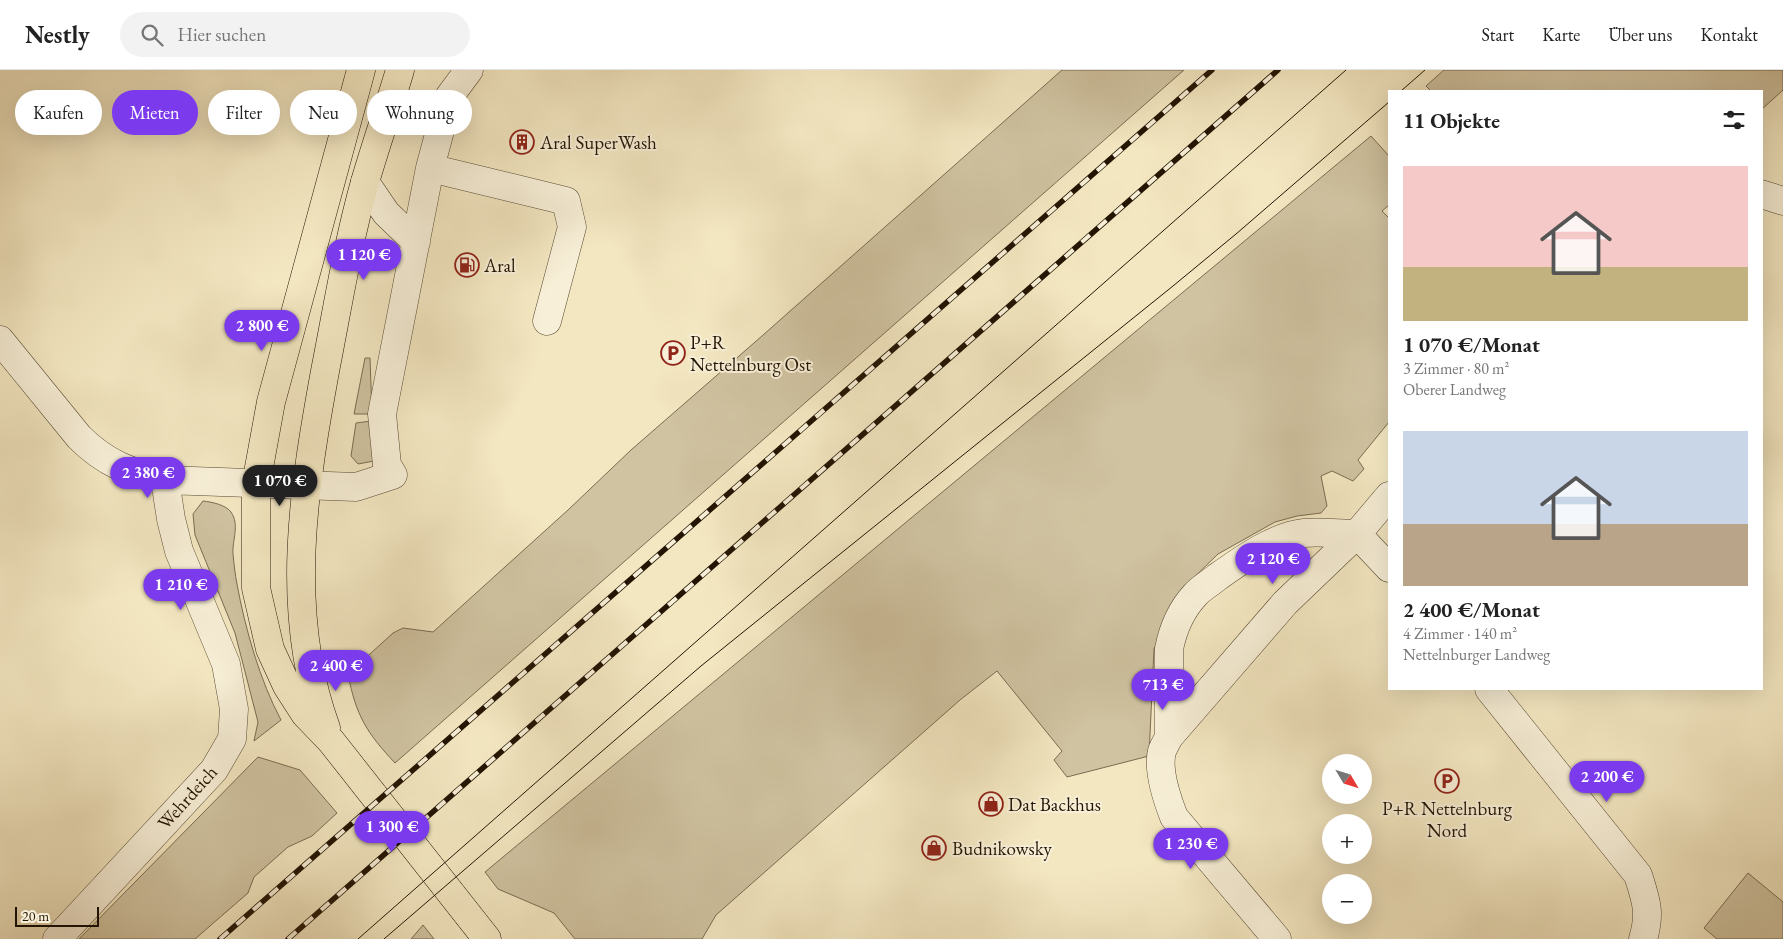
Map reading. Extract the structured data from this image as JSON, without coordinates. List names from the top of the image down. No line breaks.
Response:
{"streets":{"street":["Wehrdeich"]},"places":{"building":["Aral SuperWash"],"fuel station":["Aral"],"parking":["P+R Nettelnburg Ost","P+R Nettelnburg Nord"],"shop":["Dat Backhus","Budnikowsky"]},"scale_bar":"20 m","north":"bottom right","page":{"header":"Nestly","search":"Hier suchen","nav":["Start","Karte","Über uns","Kontakt"],"chip":["Kaufen","Mieten","Filter","Neu","Wohnung"],"heading":"11 Objekte","list":[{"name":"1 070 €/Monat","note":"3 Zimmer · 80 m² · Oberer Landweg"},{"name":"2 400 €/Monat","note":"4 Zimmer · 140 m² · Nettelnburger Landweg"}],"price":["1 120 €","2 800 €","2 380 €","1 070 €","2 120 €","1 210 €","2 400 €","713 €","2 200 €","1 300 €","1 230 €"],"map_buttons":["+","−"],"scale":"20 m"}}
